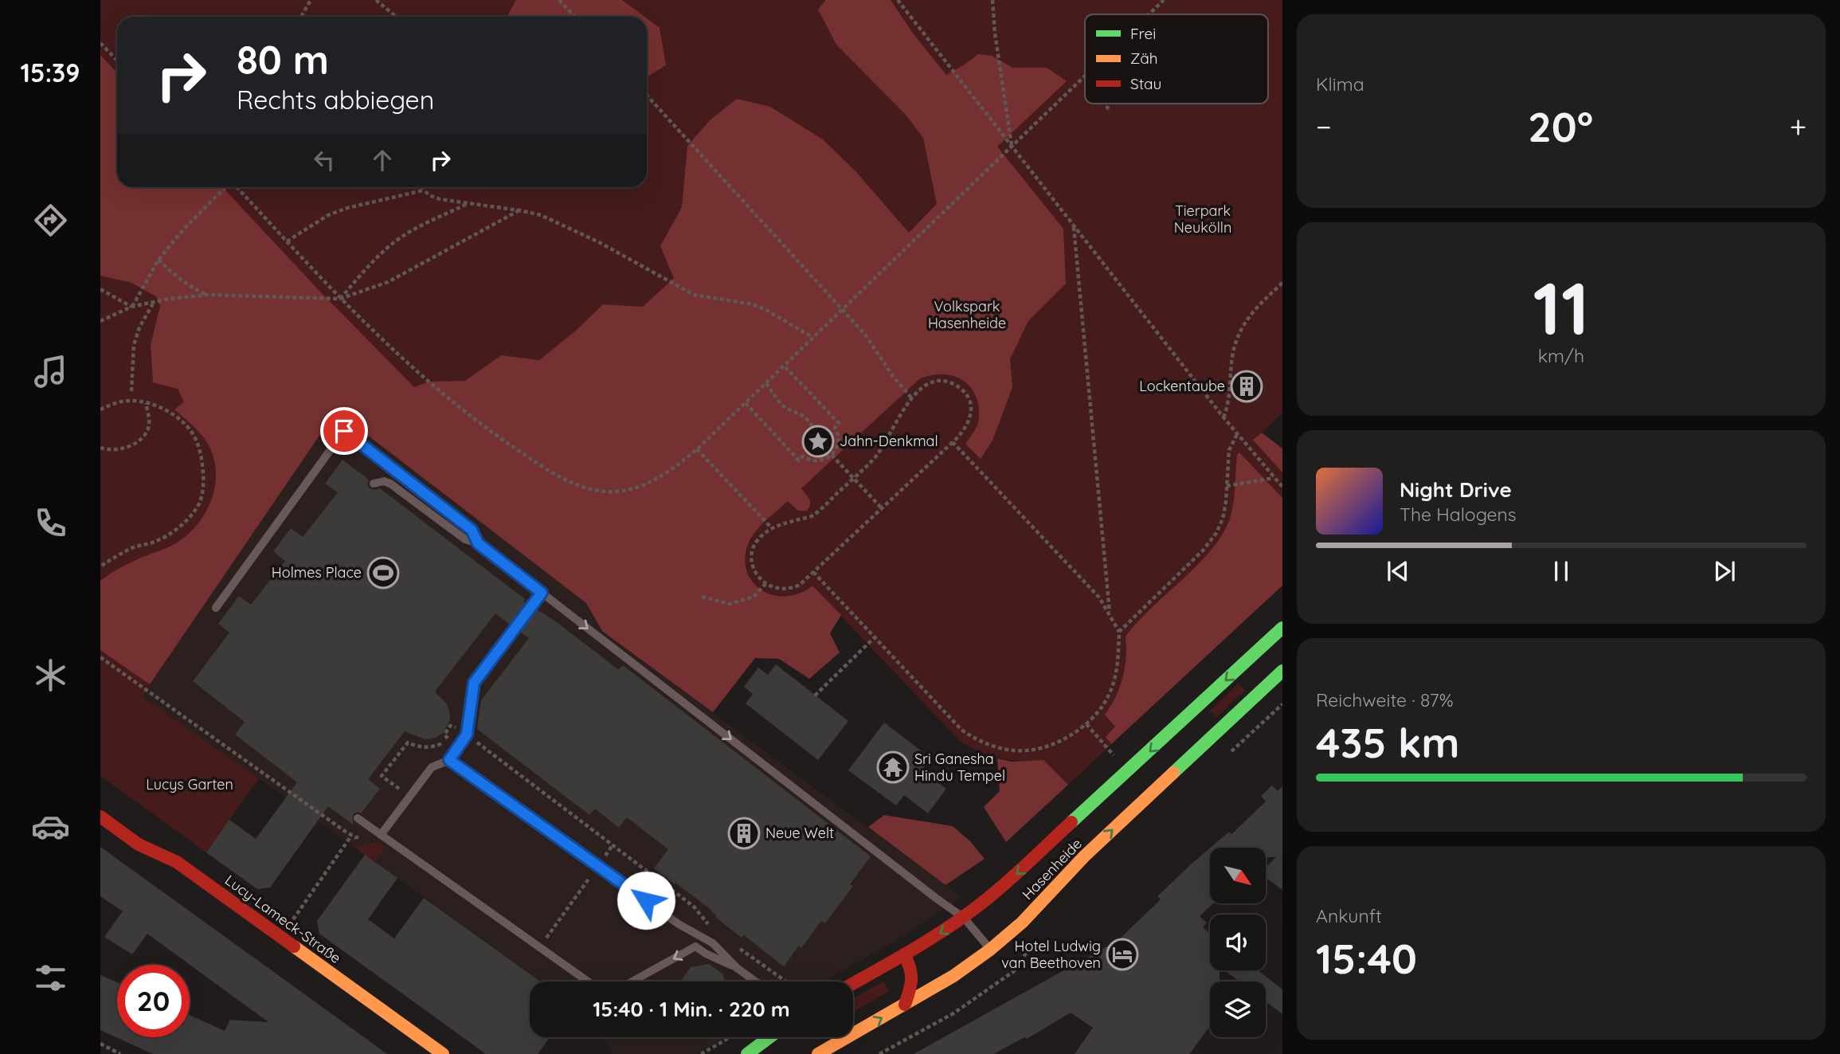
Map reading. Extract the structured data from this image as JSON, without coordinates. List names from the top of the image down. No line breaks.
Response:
{"streets":{"main road":["Hasenheide","Lucy-Lameck-Straße"]},"parks":["Tierpark Neukölln","Volkspark Hasenheide","Lucys Garten"],"places":{"building":["Lockentaube","Neue Welt"],"place":["Jahn-Denkmal"],"sports":["Holmes Place"],"temple":["Sri Ganesha Hindu Tempel"],"hotel":["Hotel Ludwig van Beethoven"]},"legend":["Frei","Zäh","Stau"],"north":"bottom right","page":{"tabs":"15:39","tile":["Klima",["11","km/h"],["Reichweite · 87%","435 km"],["Ankunft","15:40"]],"turn":["80 m","Rechts abbiegen"],"heat":["−","20°","+"],"song":["Night Drive","The Halogens"],"limit":"20","trip":"15:40 · 1 Min. · 220 m"}}
